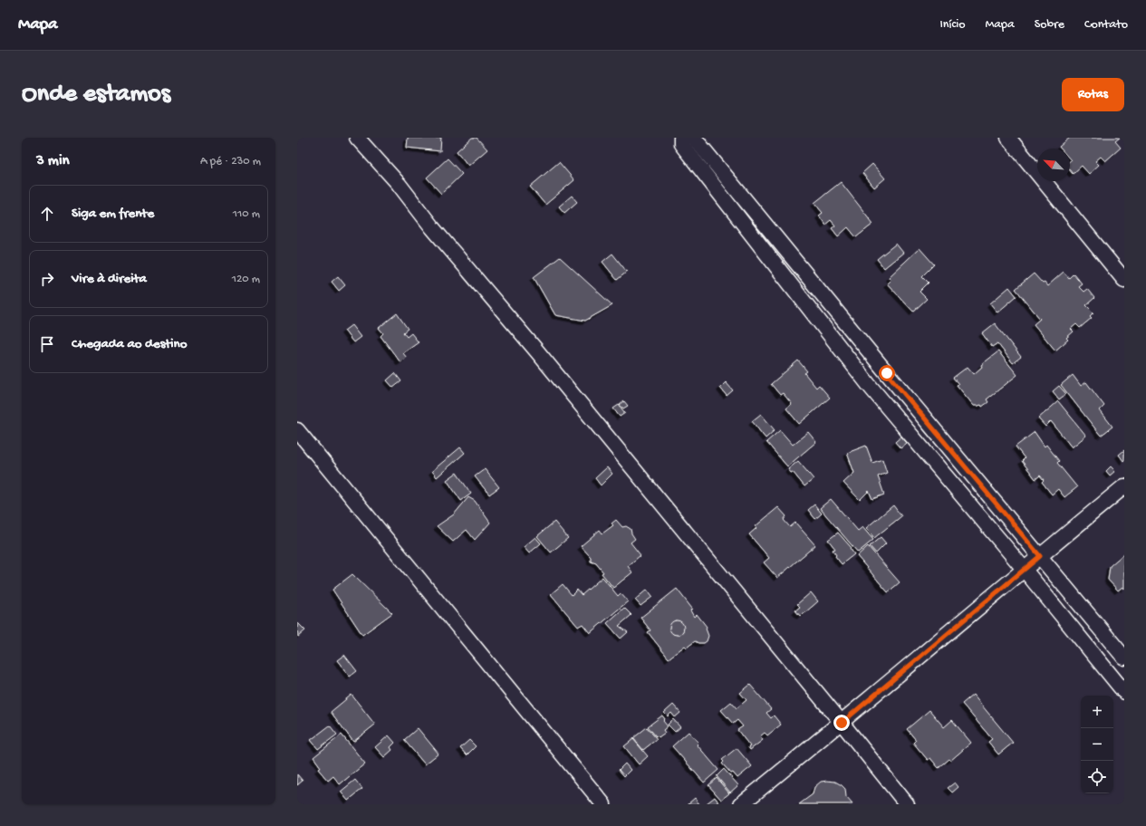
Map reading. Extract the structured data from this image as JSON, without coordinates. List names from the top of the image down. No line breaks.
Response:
{"north":"top left","page":{"header":"Mapa","nav":["Início","Mapa","Sobre","Contato"],"buttons":"Rotas","title":"Onde estamos","heading":["3 min","A pé · 230 m"],"list":[["Siga em frente","110 m"],["Vire à direita","120 m"],"Chegada ao destino"],"map_buttons":["+","−"]}}
